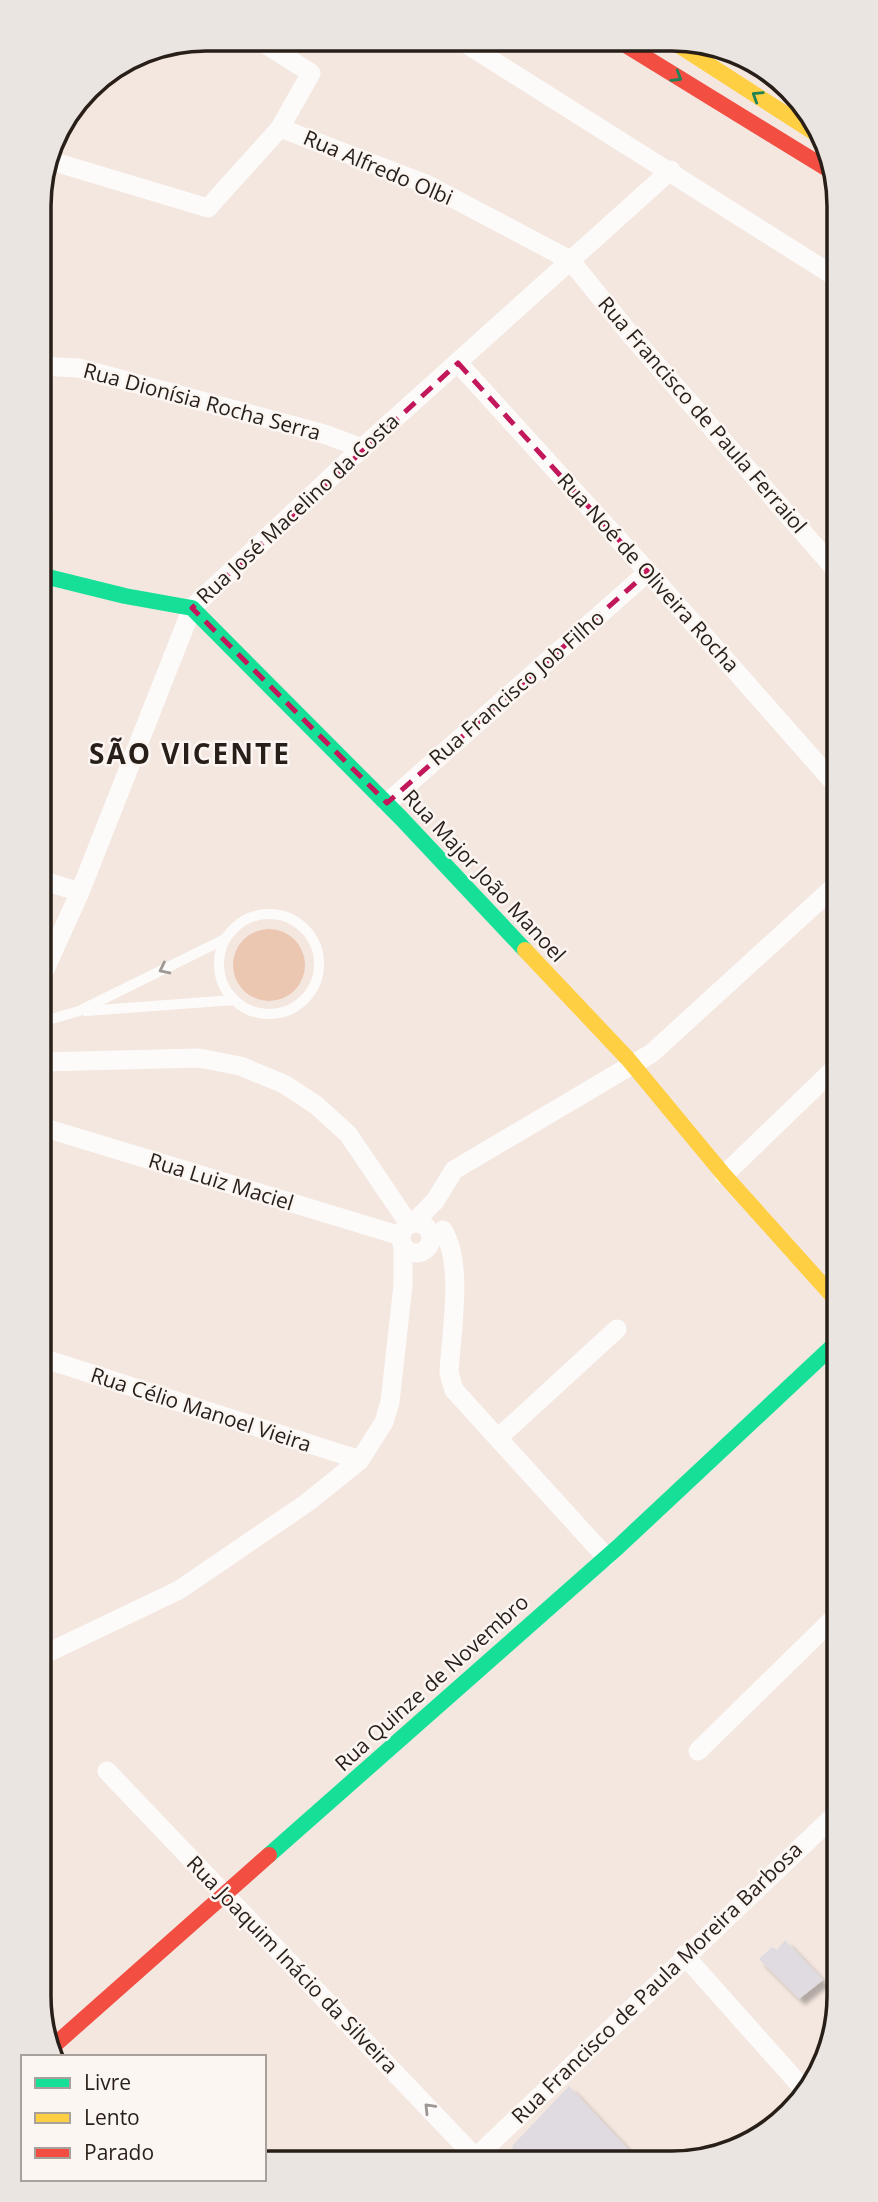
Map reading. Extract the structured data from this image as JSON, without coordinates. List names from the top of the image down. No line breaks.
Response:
{"streets":{"main road":["Rua Major João Manoel","Rua Quinze de Novembro"],"street":["Rua Alfredo Olbi","Rua Dionísia Rocha Serra","Rua Francisco de Paula Ferraiol","Rua José Macelino da Costa","Rua Noé de Oliveira Rocha","Rua Francisco Job Filho","Rua Luiz Maciel","Rua Célio Manoel Vieira","Rua Joaquim Inácio da Silveira","Rua Francisco de Paula Moreira Barbosa"]},"crossings":[["Rua Alfredo Olbi","Rua Francisco de Paula Ferraiol"],["Rua Alfredo Olbi","Rua José Macelino da Costa"],["Rua Dionísia Rocha Serra","Rua José Macelino da Costa"],["Rua Francisco de Paula Ferraiol","Rua José Macelino da Costa"],["Rua José Macelino da Costa","Rua Noé de Oliveira Rocha"],["Rua José Macelino da Costa","Rua Major João Manoel"],["Rua Noé de Oliveira Rocha","Rua Francisco Job Filho"],["Rua Francisco Job Filho","Rua Major João Manoel"],["Rua Quinze de Novembro","Rua Joaquim Inácio da Silveira"]],"one_way":["Rua Joaquim Inácio da Silveira"],"districts":["SÃO VICENTE"],"legend":["Livre","Lento","Parado"]}
